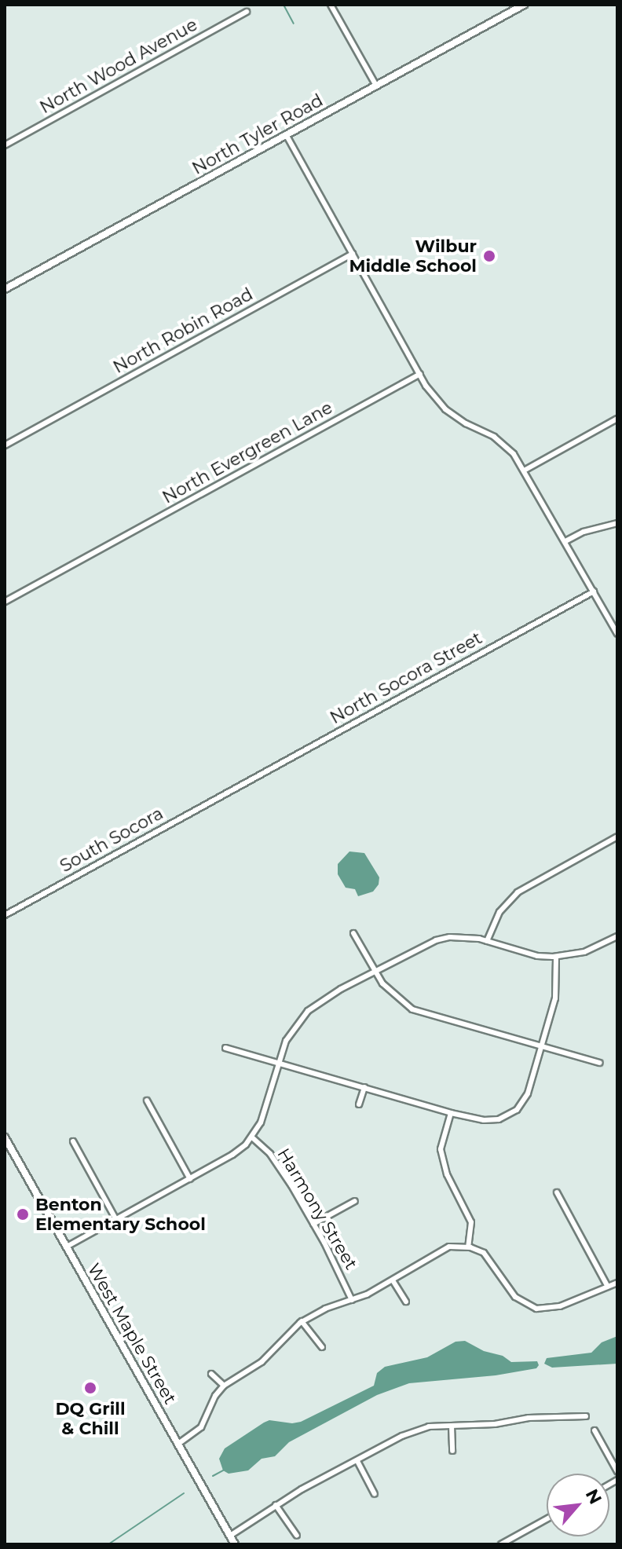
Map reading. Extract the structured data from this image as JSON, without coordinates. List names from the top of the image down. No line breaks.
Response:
{"streets":{"main road":["North Tyler Road","West Maple Street"],"street":["North Wood Avenue","North Robin Road","North Evergreen Lane","North Socora Street","South Socora","Harmony Street"]},"crossings":[["North Socora Street","South Socora"]],"places":["Wilbur Middle School","Benton Elementary School","DQ Grill & Chill"],"north":"top right"}
